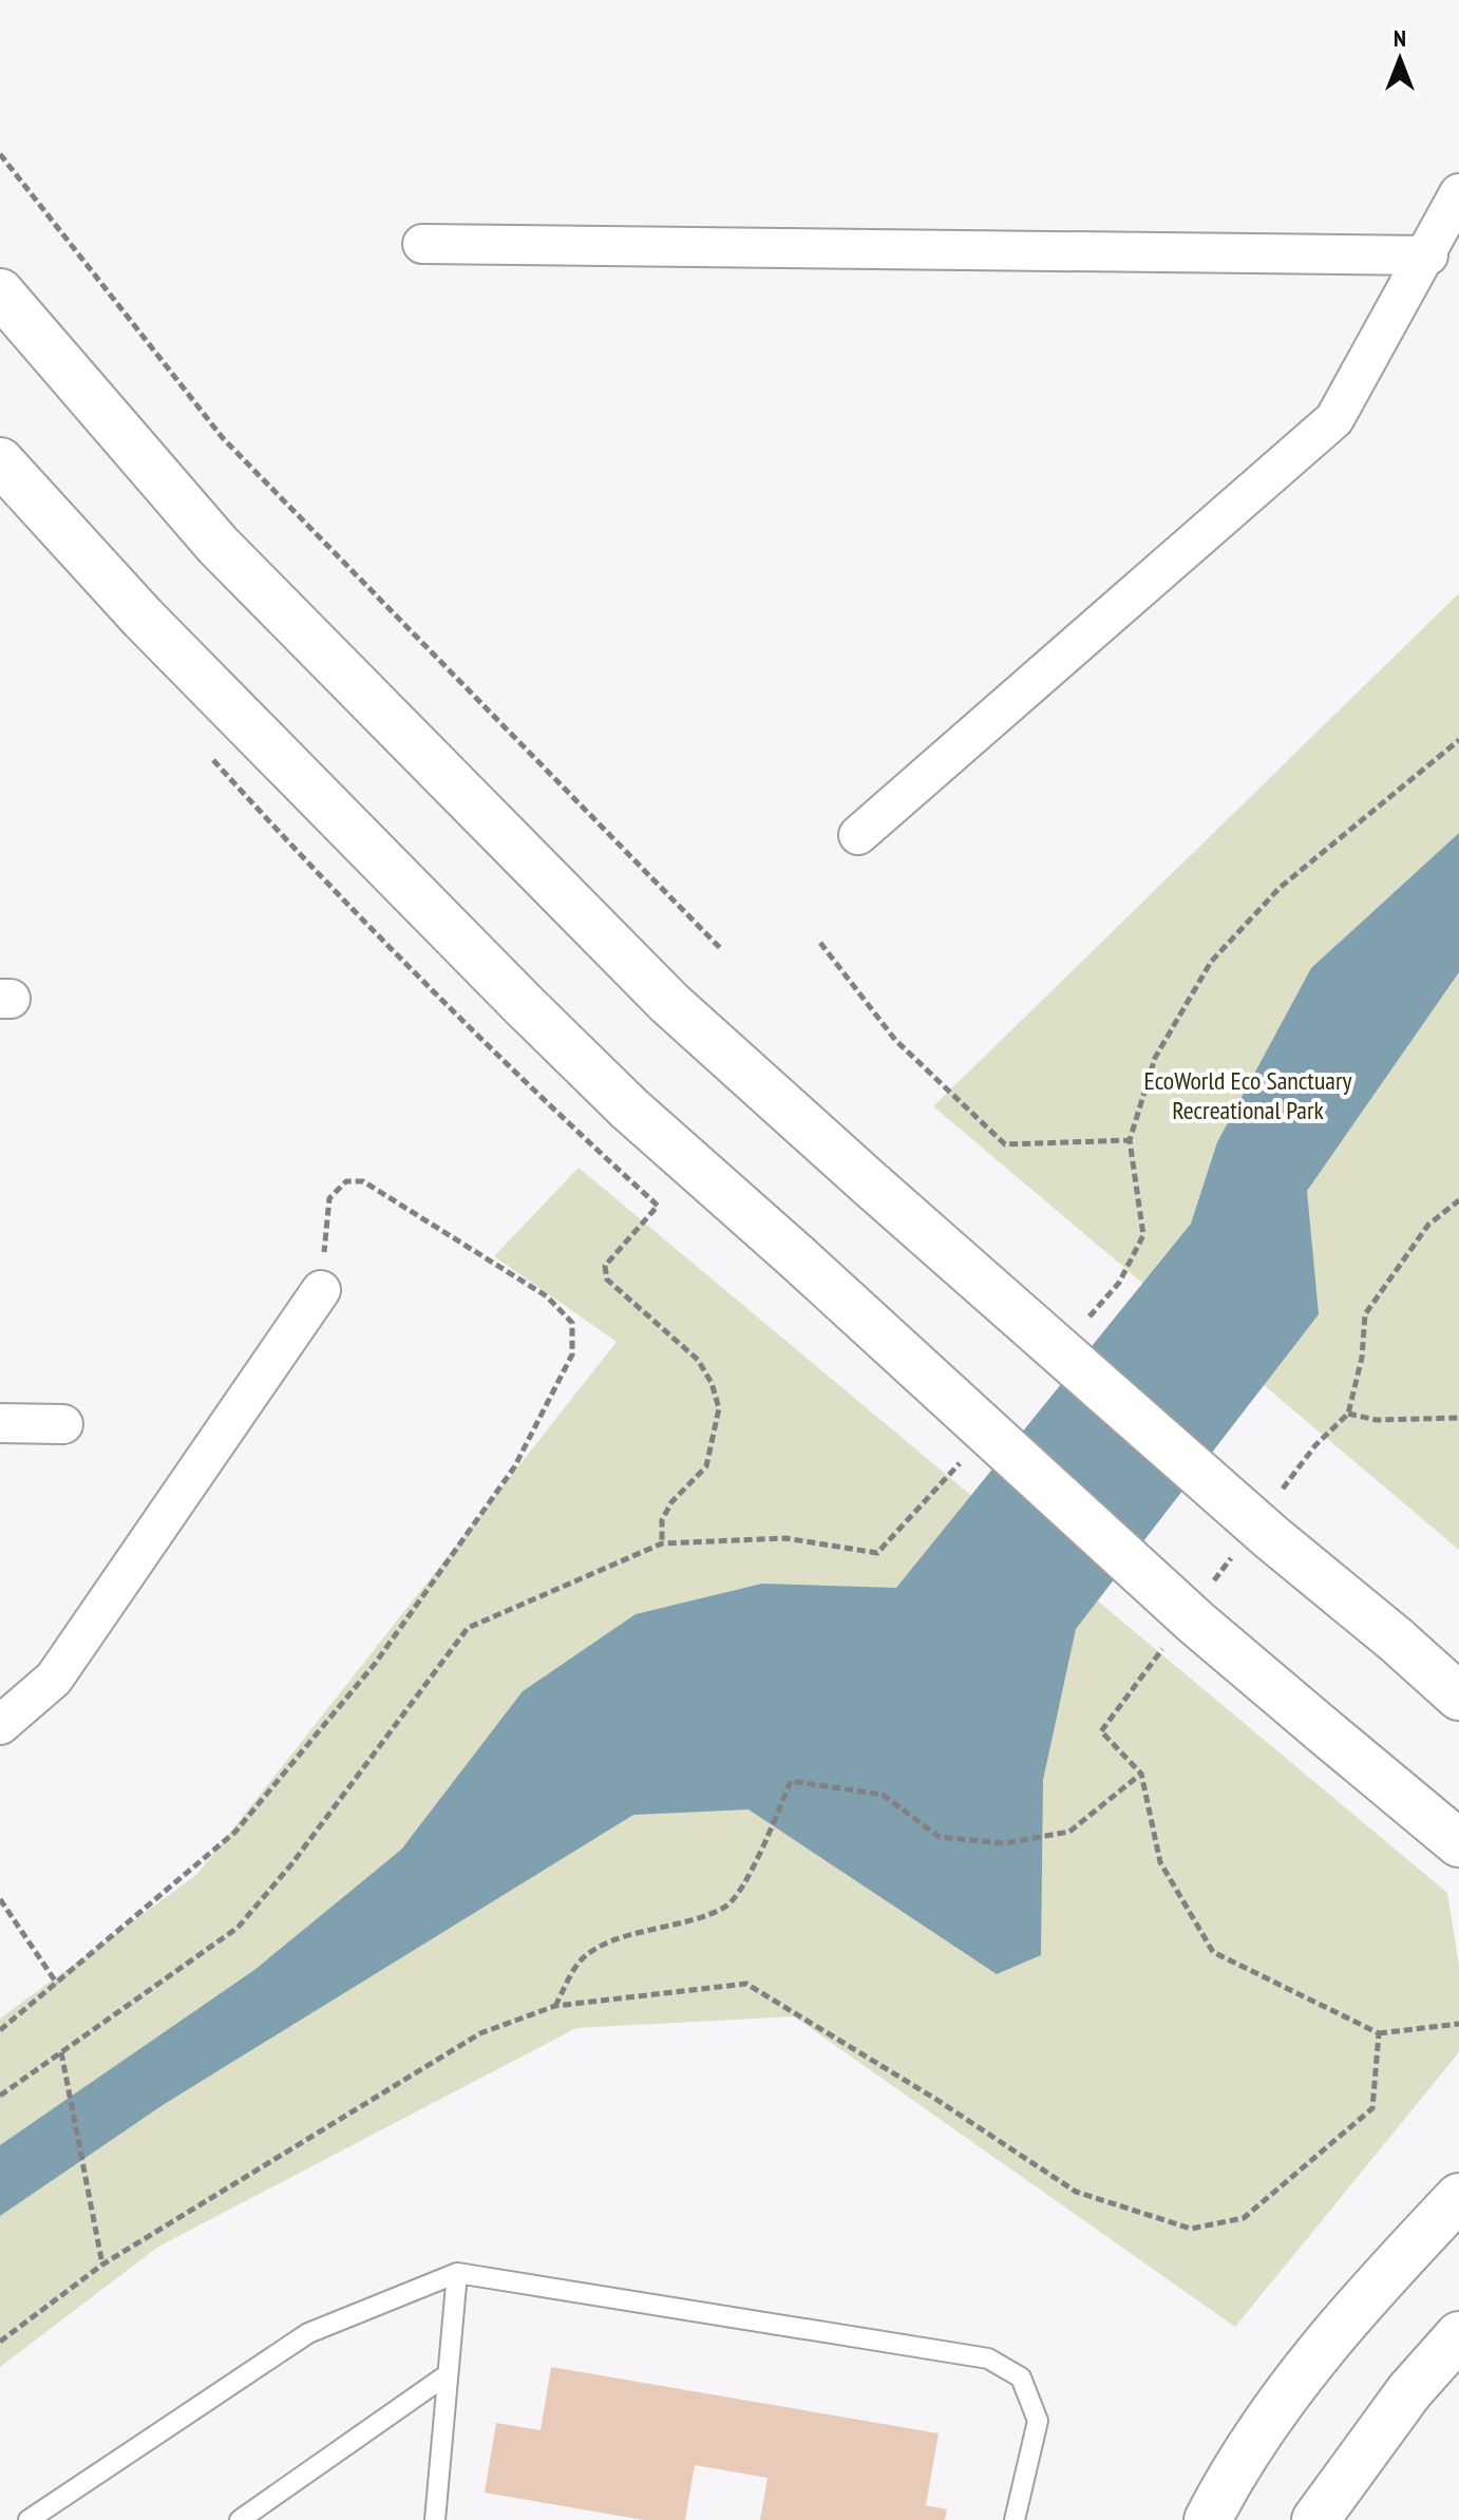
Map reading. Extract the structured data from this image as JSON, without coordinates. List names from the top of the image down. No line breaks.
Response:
{"parks":["EcoWorld Eco Sanctuary Recreational Park"],"north":"top"}
